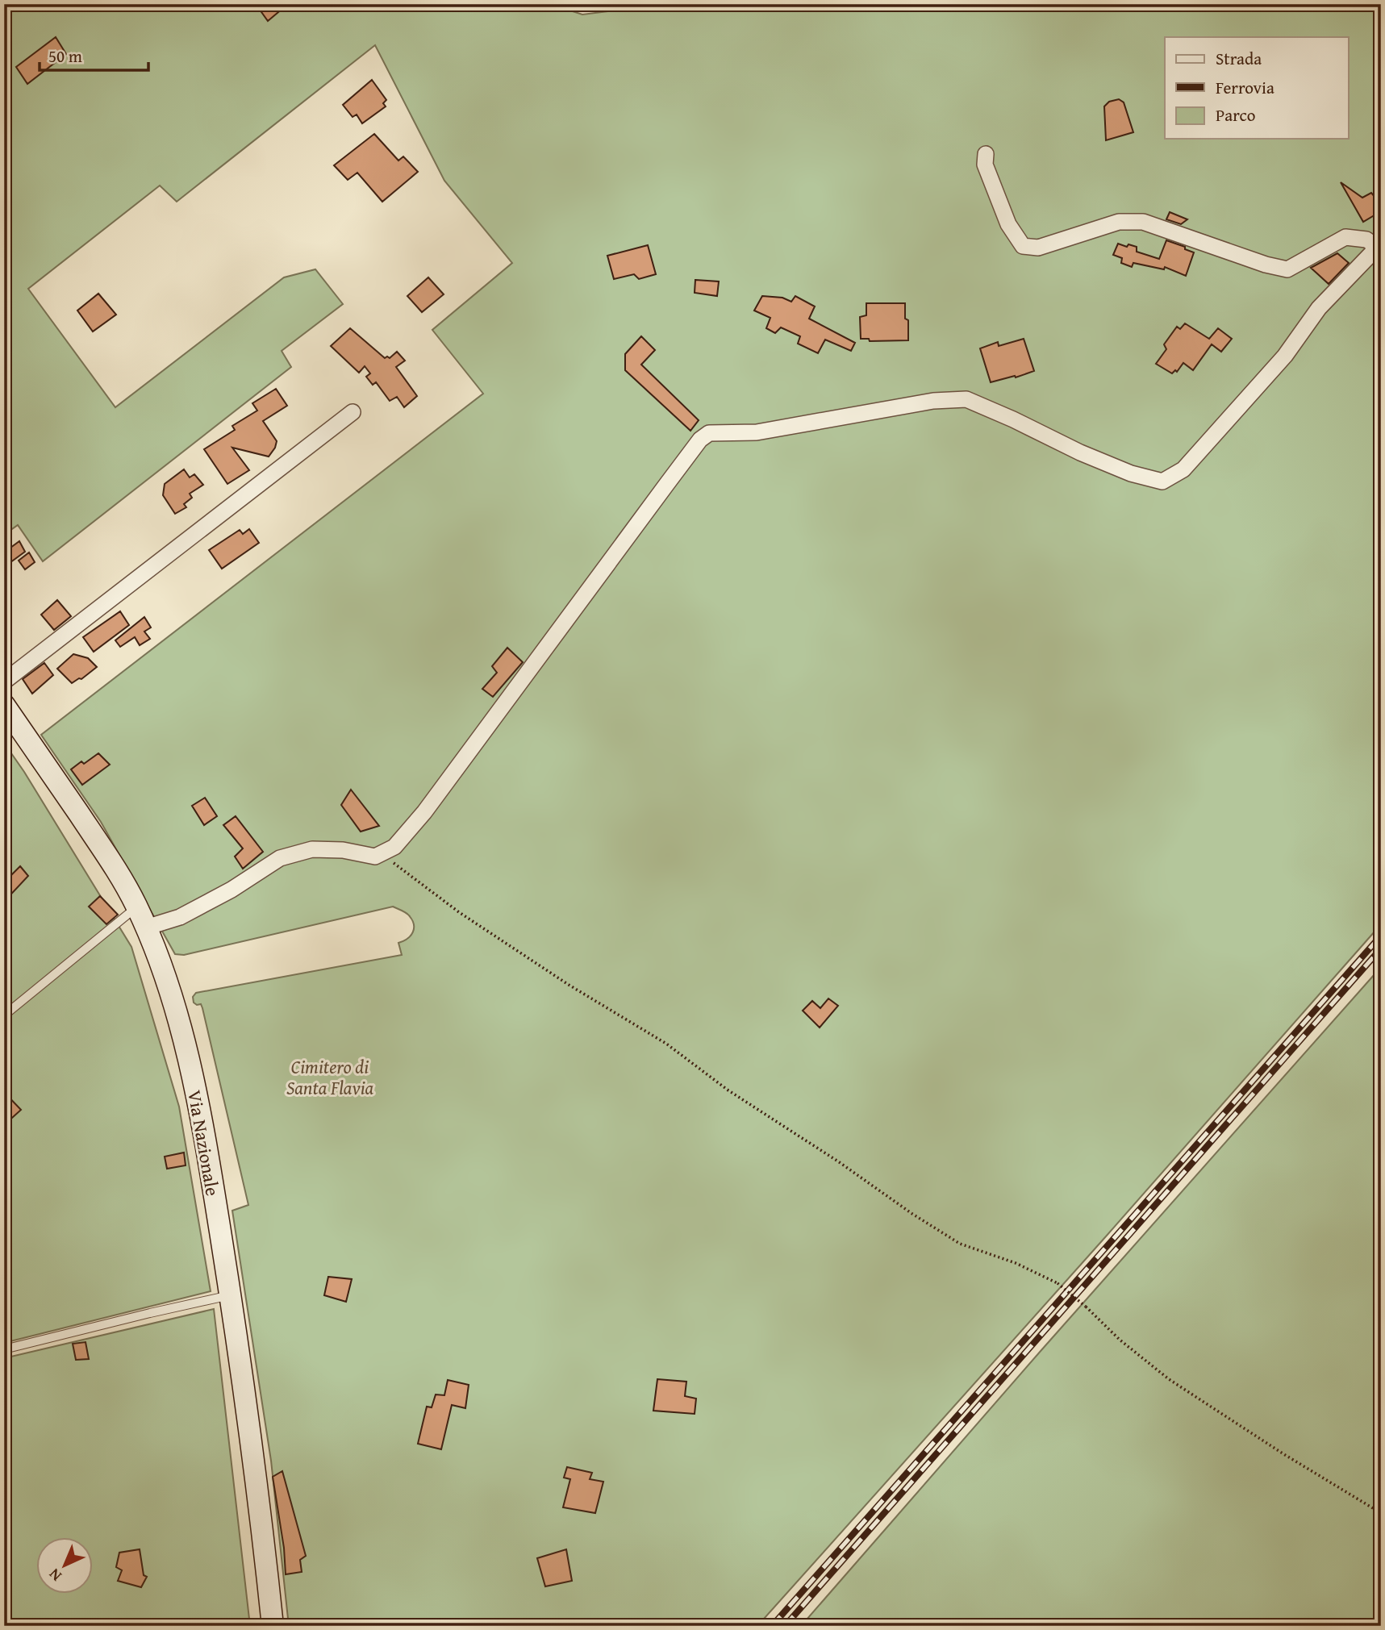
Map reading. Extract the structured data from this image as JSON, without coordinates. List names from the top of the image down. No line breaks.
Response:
{"streets":{"main road":["Via Nazionale"]},"parks":["Cimitero di Santa Flavia"],"legend":["Strada","Ferrovia","Parco"],"scale_bar":"50 m","north":"bottom left"}
